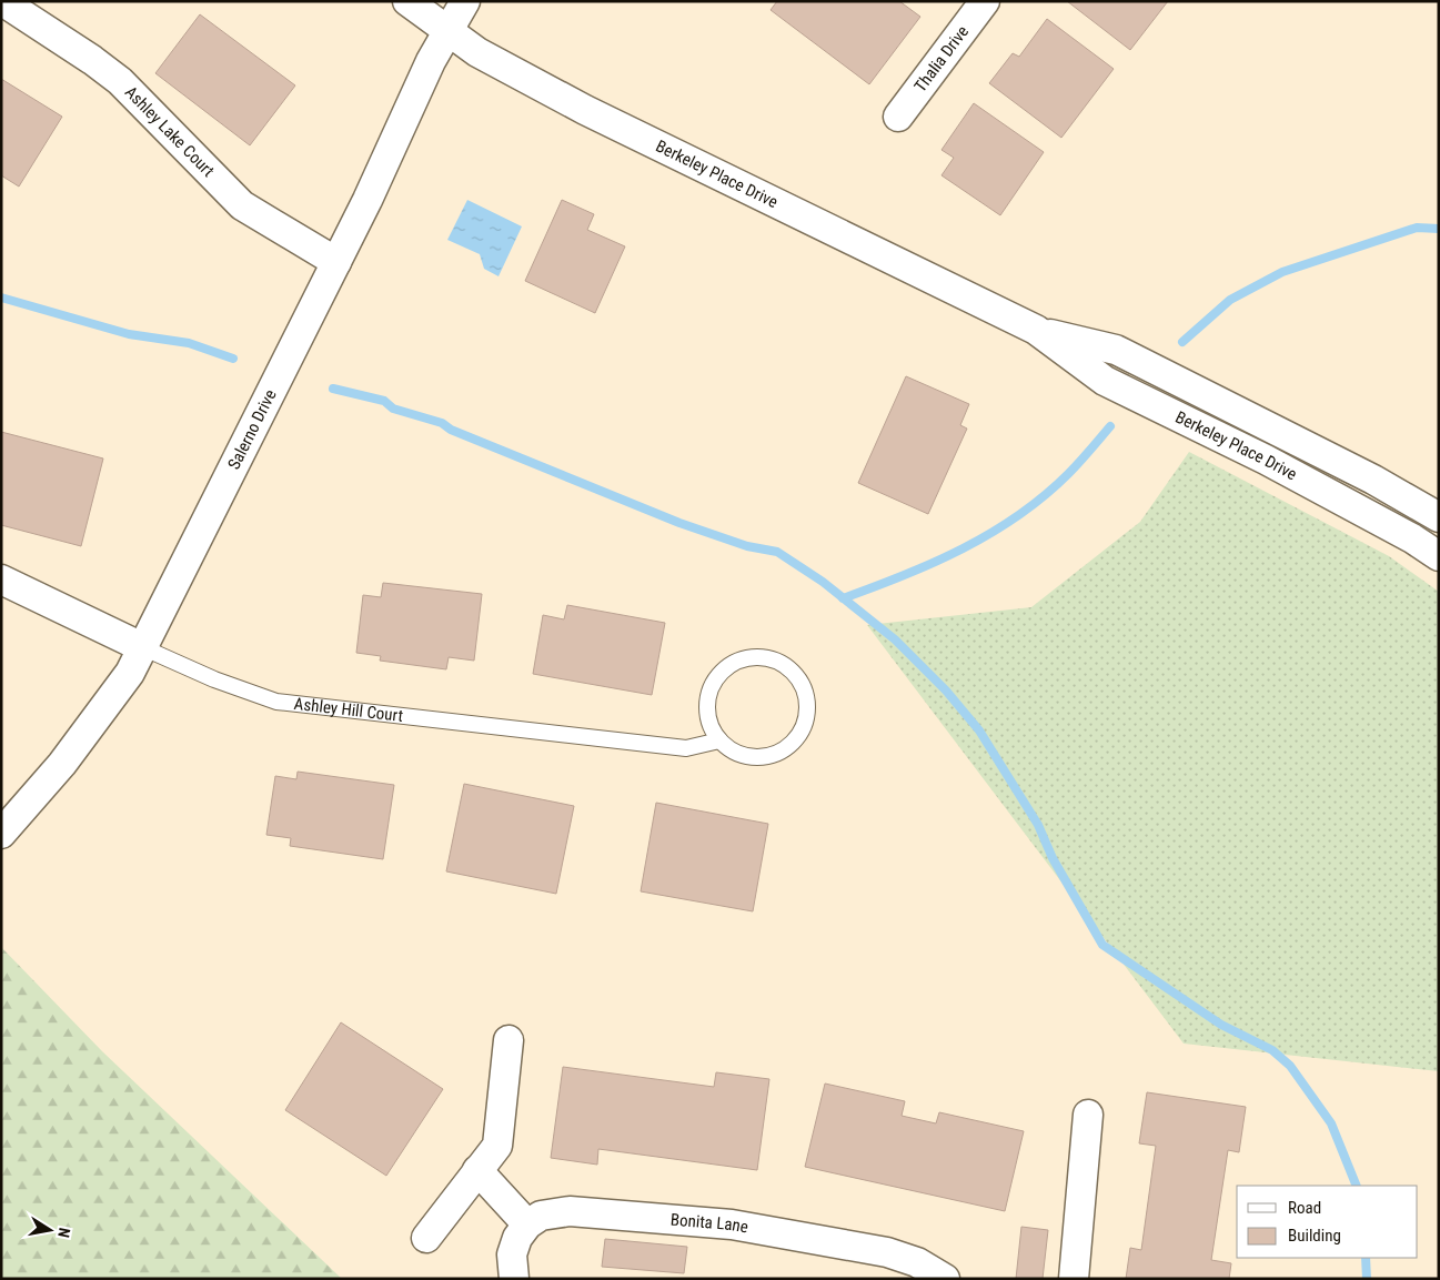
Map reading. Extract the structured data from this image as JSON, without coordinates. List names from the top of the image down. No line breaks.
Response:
{"streets":{"street":["Thalia Drive","Ashley Lake Court","Berkeley Place Drive","Salerno Drive","Ashley Hill Court","Bonita Lane"]},"crossings":[["Ashley Lake Court","Salerno Drive"],["Berkeley Place Drive","Salerno Drive"],["Salerno Drive","Ashley Hill Court"]],"legend":["Road","Building"],"north":"right"}
